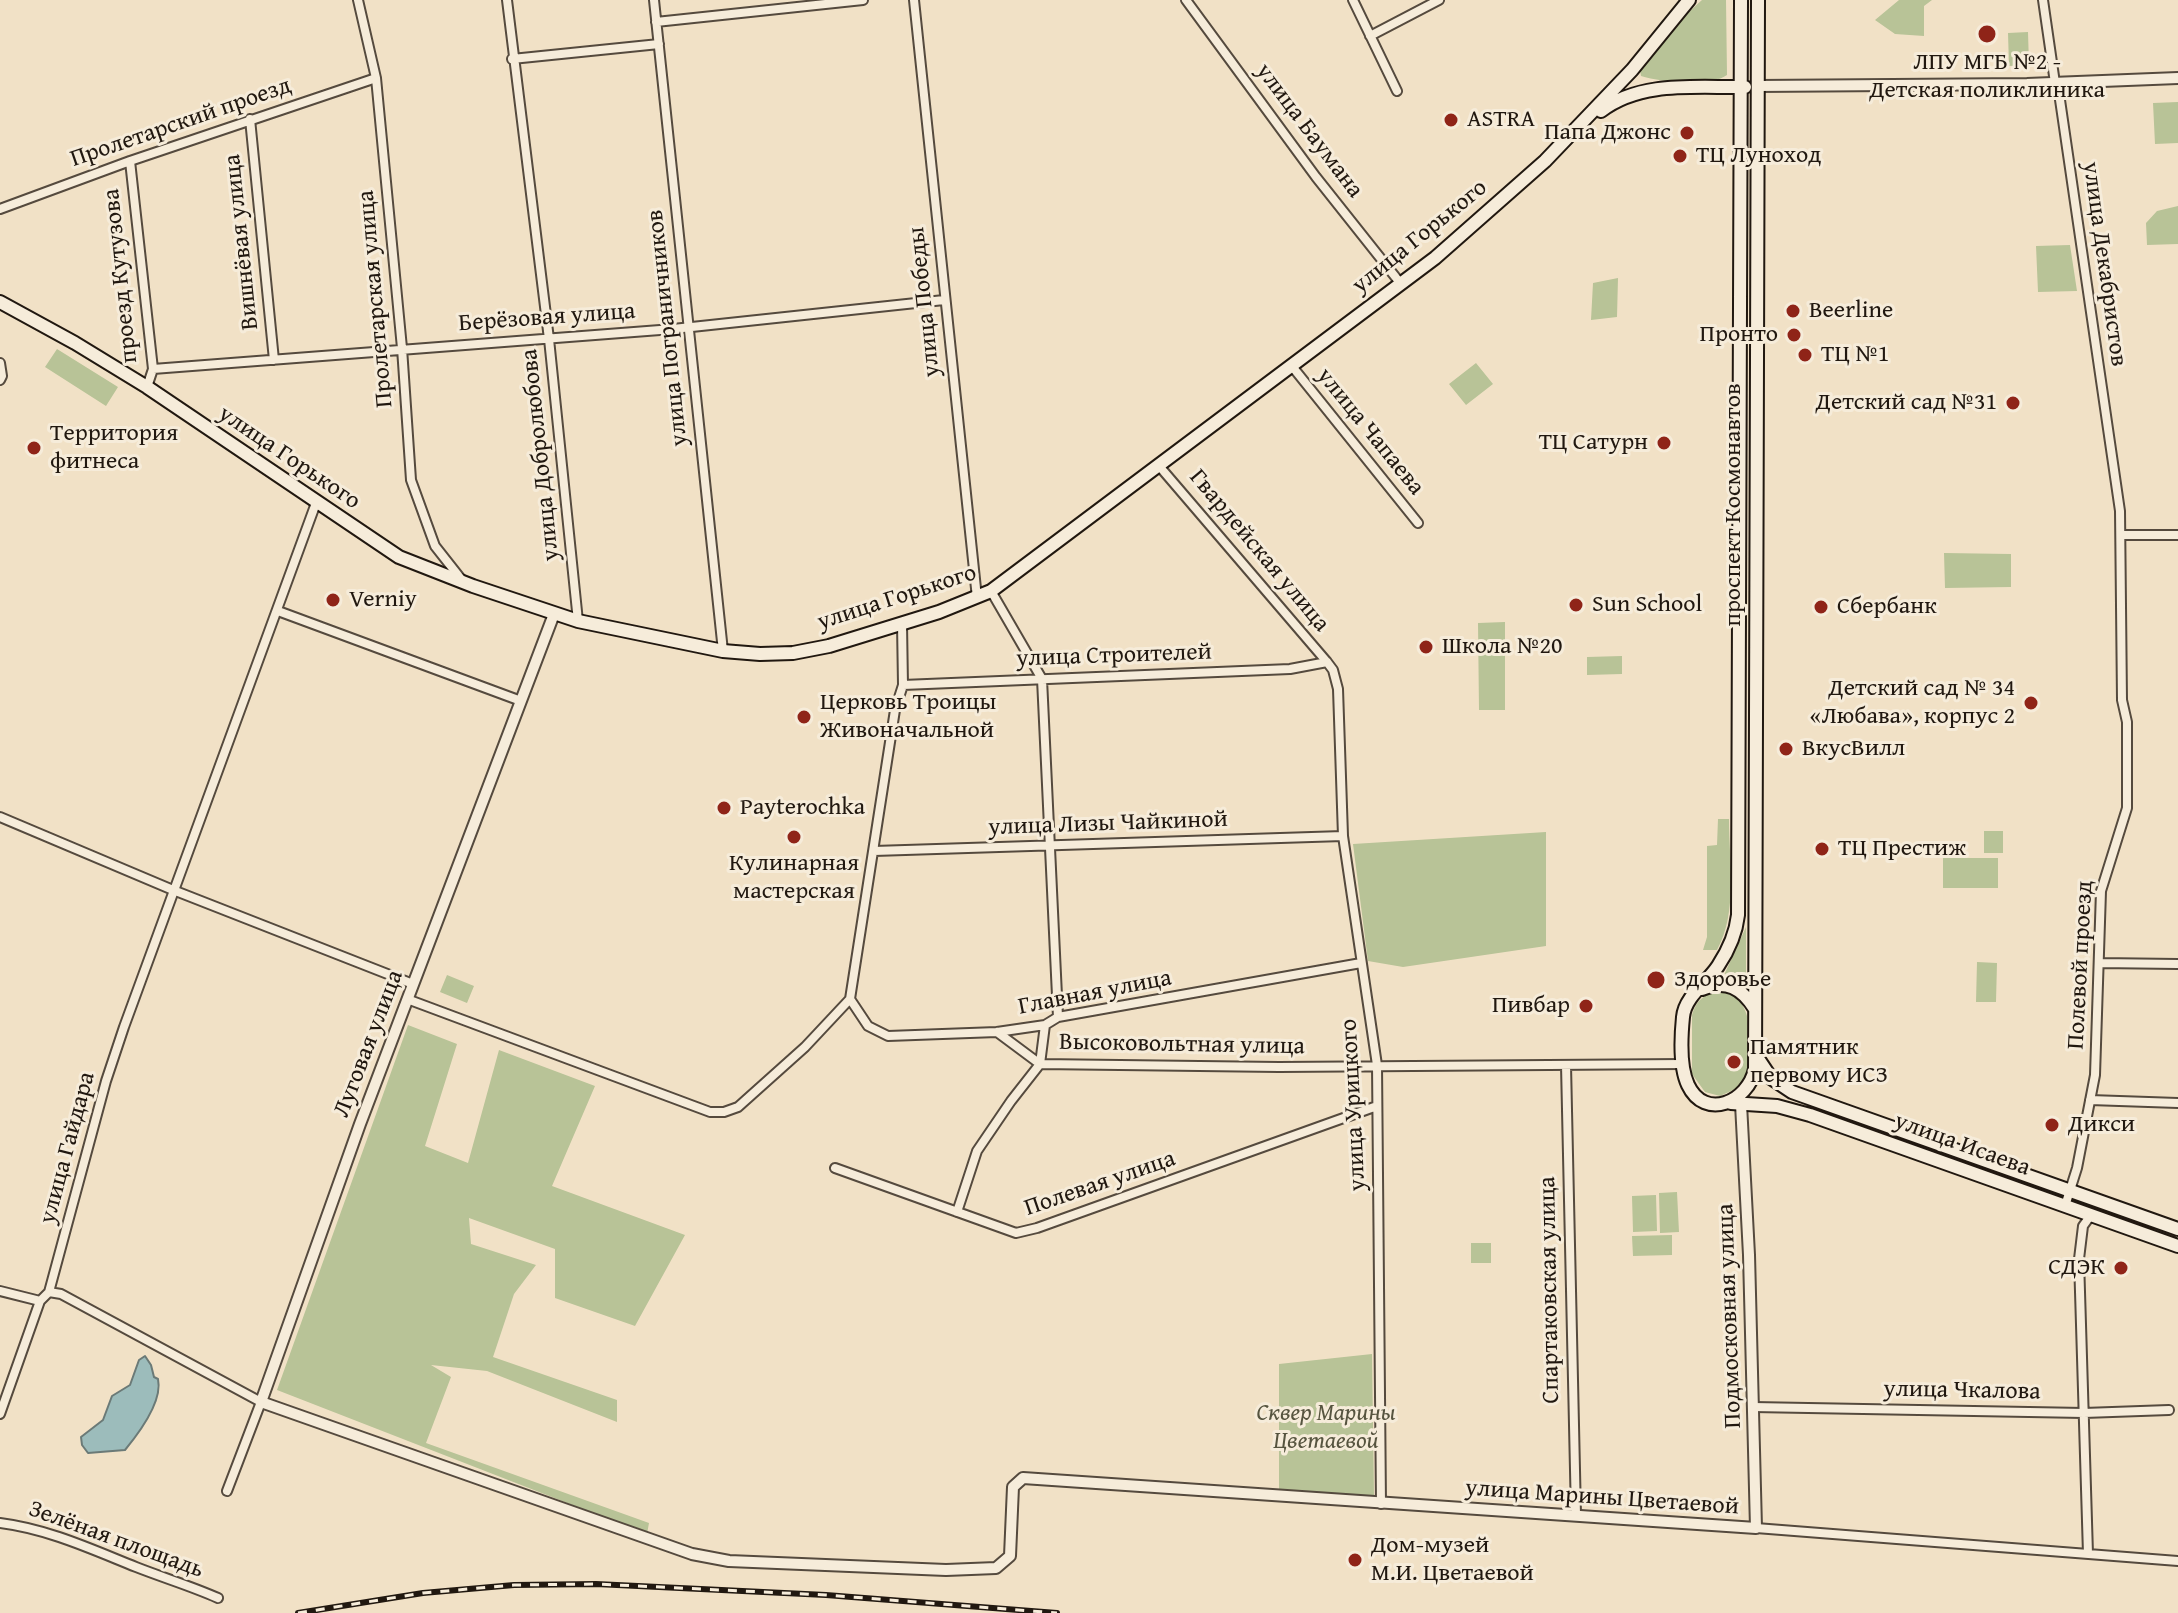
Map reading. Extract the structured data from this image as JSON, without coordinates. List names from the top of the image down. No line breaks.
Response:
{"streets":{"main road":["улица Горького","проспект Космонавтов","улица Исаева"],"street":["Пролетарский проезд","улица Баумана","Вишнёвая улица","улица Декабристов","проезд Кутузова","Пролетарская улица","улица Победы","Берёзовая улица","улица Пограничников","улица Чапаева","улица Добролюбова","Гвардейская улица","улица Строителей","улица Лизы Чайкиной","Полевой проезд","Главная улица","Луговая улица","Высоковольтная улица","улица Урицкого","улица Гайдара","Полевая улица","Спартаковская улица","Подмосковная улица","улица Чкалова","улица Марины Цветаевой","Зелёная площадь"]},"crossings":[["Пролетарский проезд","Вишнёвая улица"],["Пролетарский проезд","проезд Кутузова"],["Пролетарский проезд","Пролетарская улица"],["улица Баумана","улица Горького"],["улица Горького","проезд Кутузова"],["улица Горького","Пролетарская улица"],["улица Горького","улица Победы"],["улица Горького","улица Пограничников"],["улица Горького","улица Чапаева"],["улица Горького","улица Добролюбова"],["улица Горького","Гвардейская улица"],["улица Горького","Луговая улица"],["улица Горького","улица Гайдара"],["Вишнёвая улица","Берёзовая улица"],["улица Декабристов","Полевой проезд"],["проезд Кутузова","Берёзовая улица"],["Пролетарская улица","Берёзовая улица"],["улица Победы","Берёзовая улица"],["Берёзовая улица","улица Пограничников"],["Берёзовая улица","улица Добролюбова"],["проспект Космонавтов","улица Исаева"],["проспект Космонавтов","Подмосковная улица"],["Гвардейская улица","улица Строителей"],["Гвардейская улица","улица Урицкого"],["улица Строителей","улица Урицкого"],["улица Лизы Чайкиной","улица Урицкого"],["Полевой проезд","улица Исаева"],["Главная улица","Высоковольтная улица"],["Главная улица","улица Урицкого"],["Луговая улица","улица Марины Цветаевой"],["Высоковольтная улица","улица Урицкого"],["улица Урицкого","Полевая улица"],["улица Урицкого","улица Марины Цветаевой"],["улица Исаева","Подмосковная улица"],["Спартаковская улица","улица Марины Цветаевой"],["Подмосковная улица","улица Чкалова"],["Подмосковная улица","улица Марины Цветаевой"]],"parks":["Сквер Марины Цветаевой"],"places":["ЛПУ МГБ №2 - Детская поликлиника","ASTRA","Папа Джонс","ТЦ Луноход","Beerline","Пронто","ТЦ №1","Детский сад №31","ТЦ Сатурн","Территория фитнеса","Verniy","Sun School","Сбербанк","Школа №20","Детский сад № 34 «Любава», корпус 2","Церковь Троицы Живоначальной","ВкусВилл","Payterochka","Кулинарная мастерская","ТЦ Престиж","Здоровье","Пивбар","Памятник первому ИСЗ","Дикси","СДЭК","Дом-музей М.И. Цветаевой"]}
